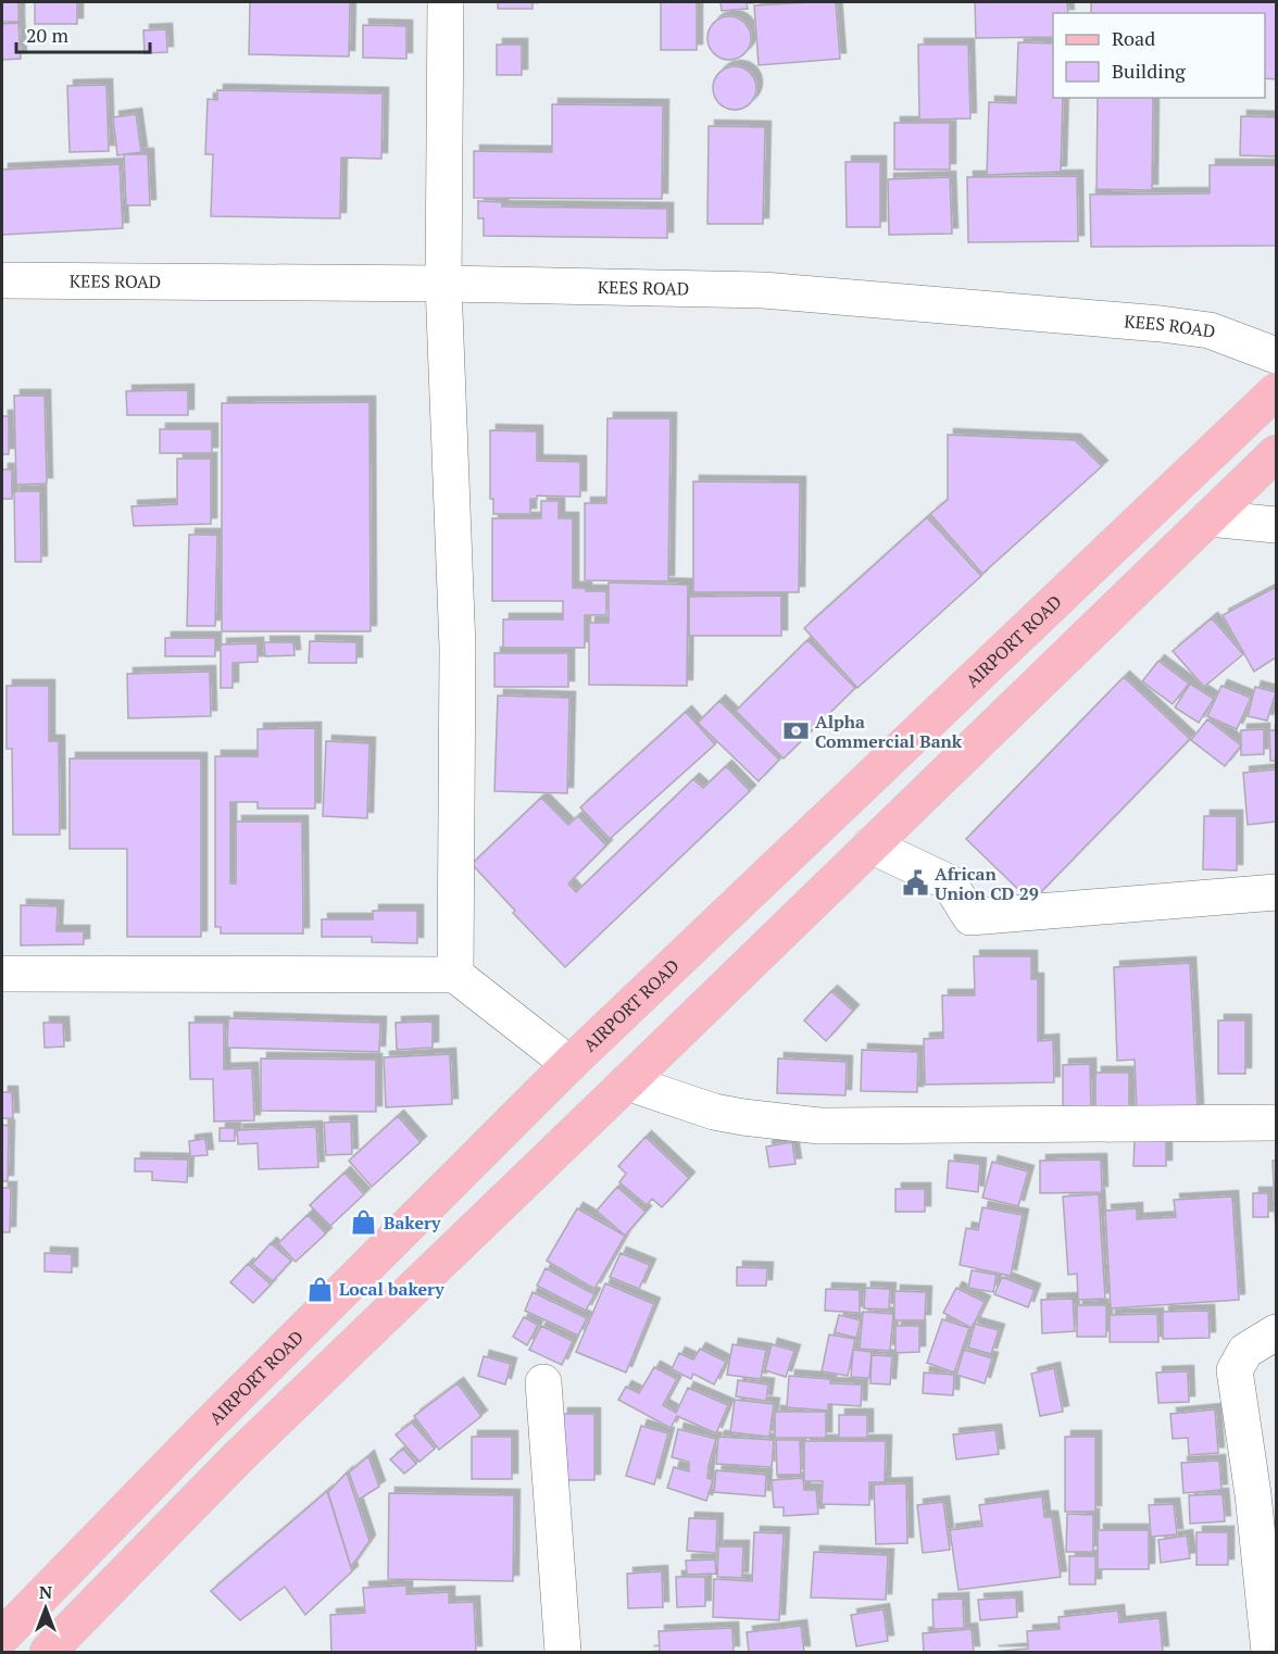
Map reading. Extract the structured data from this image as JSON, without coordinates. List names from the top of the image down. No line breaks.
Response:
{"streets":{"main road":["AIRPORT ROAD"],"street":["KEES ROAD"]},"places":{"bank":["Alpha Commercial Bank"],"public building":["African Union CD 29"],"shop":["Bakery","Local bakery"]},"legend":["Road","Building"],"scale_bar":"20 m","north":"top"}
